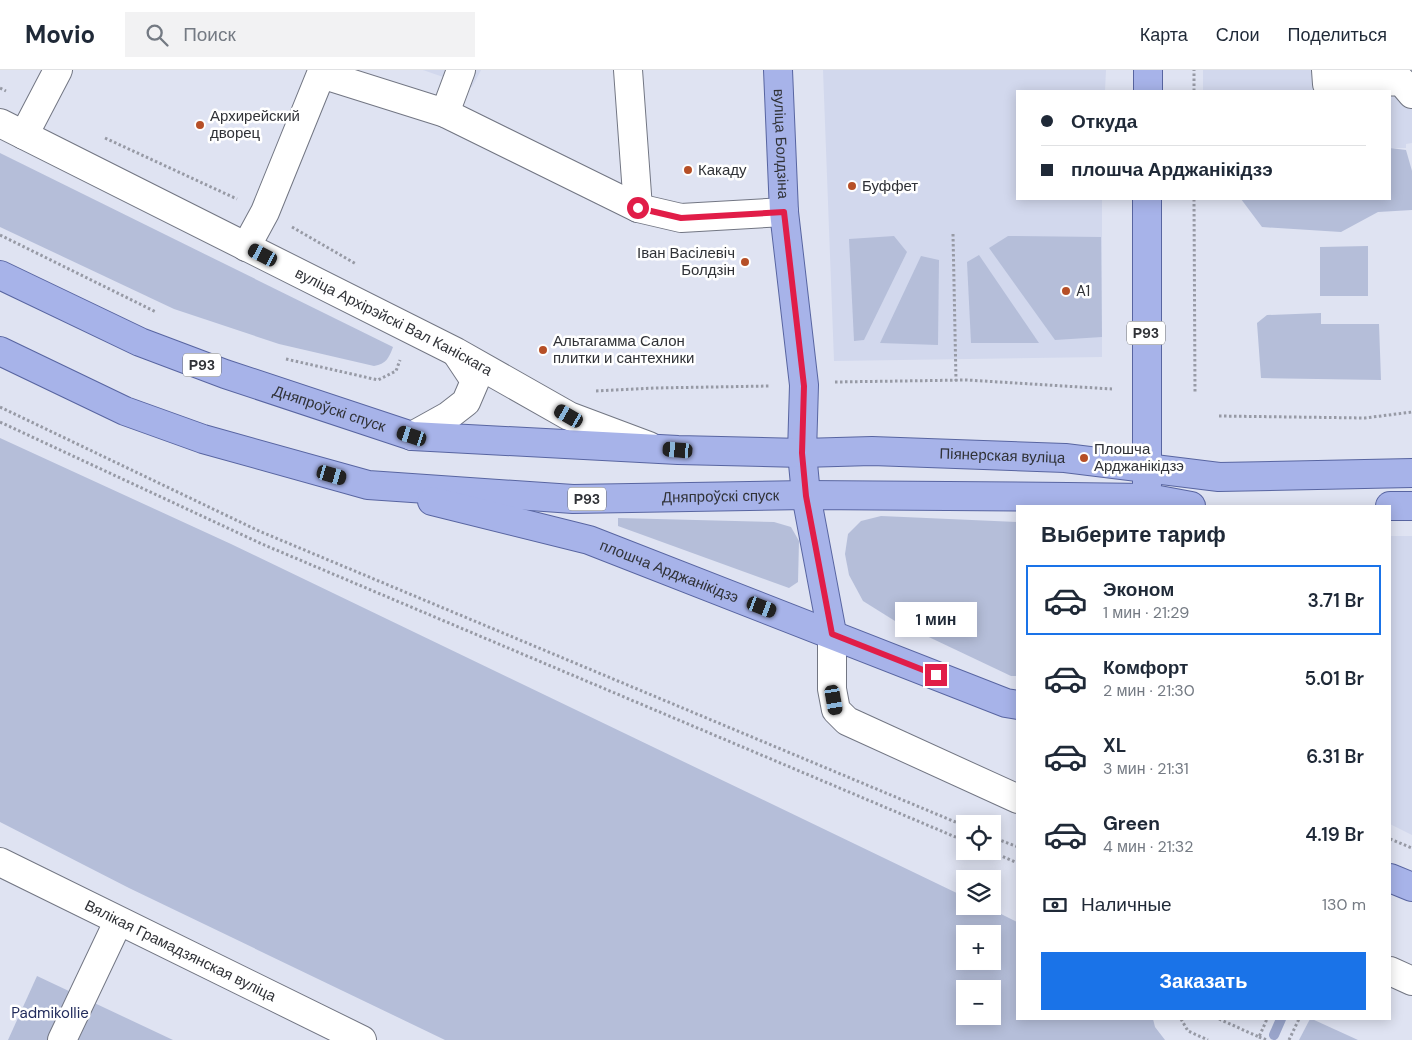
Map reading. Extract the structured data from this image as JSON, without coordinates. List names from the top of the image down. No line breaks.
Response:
{"streets":{"main road":["вуліца Болдзіна","Р93","Дняпроўскі спуск","Піянерская вуліца","плошча Арджанікідзэ"],"street":["вуліца Архірэйскі Вал Каніскага","Вялікая Грамадзянская вуліца"]},"crossings":[["вуліца Болдзіна","Р93"],["вуліца Болдзіна","Дняпроўскі спуск"],["вуліца Болдзіна","Піянерская вуліца"],["вуліца Болдзіна","плошча Арджанікідзэ"],["вуліца Архірэйскі Вал Каніскага","Дняпроўскі спуск"],["Р93","Дняпроўскі спуск"],["Р93","Піянерская вуліца"],["Дняпроўскі спуск","Піянерская вуліца"],["Дняпроўскі спуск","плошча Арджанікідзэ"]],"parks":["Padmikollie"],"places":["Архирейский дворец","Какаду","Буффет","Іван Васілевіч Болдзін","A1","Альтагамма Салон плитки и сантехники","Плошча Арджанікідзэ"],"page":{"header":"Movio","search":"Поиск","nav":["Карта","Слои","Поделиться"],"banner":["Откуда","плошча Арджанікідзэ"],"heading":"Выберите тариф","list":[{"name":"Эконом","note":"1 мин · 21:29","value":"3.71 Br"},{"name":"Комфорт","note":"2 мин · 21:30","value":"5.01 Br"},{"name":"XL","note":"3 мин · 21:31","value":"6.31 Br"},{"name":"Green","note":"4 мин · 21:32","value":"4.19 Br"}],"bubble":"1 мин","map_buttons":["+","−"],"pay":["Наличные","130 m"],"buttons":"Заказать"}}
